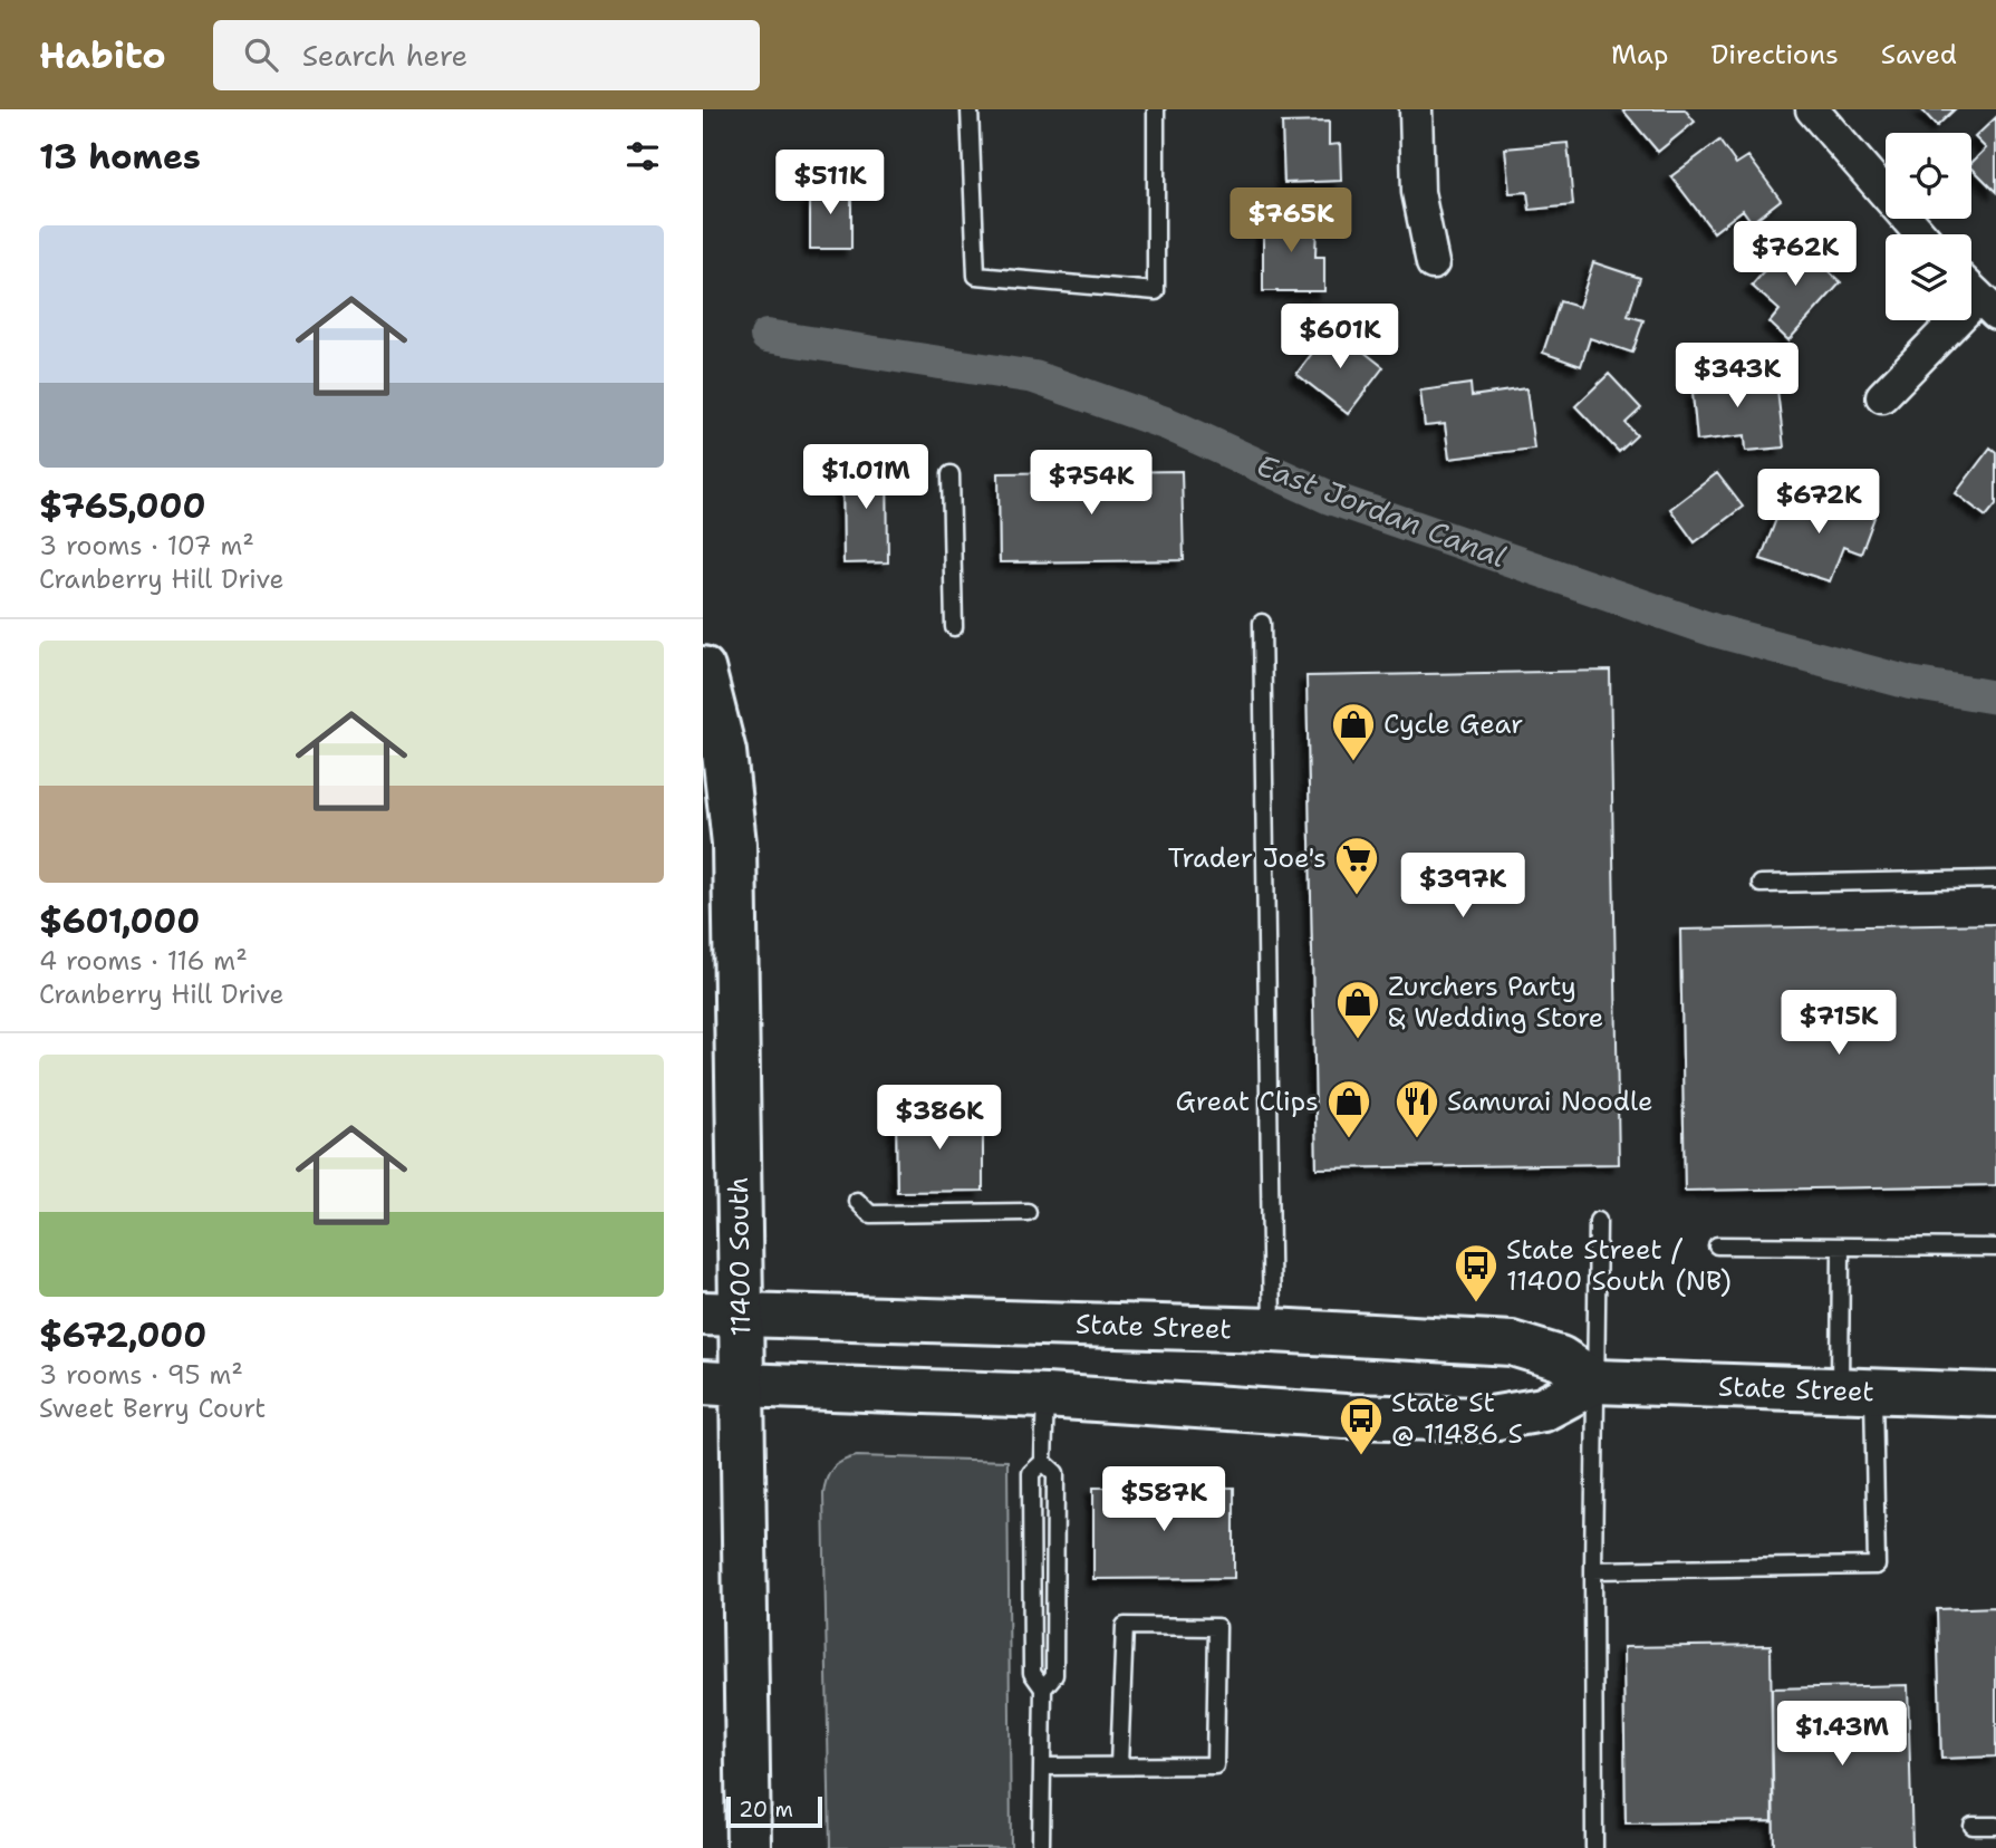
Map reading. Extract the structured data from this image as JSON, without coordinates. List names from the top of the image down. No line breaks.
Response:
{"streets":{"main road":["11400 South","State Street"]},"crossings":[["11400 South","State Street"]],"water":["East Jordan Canal"],"places":{"shop":["Cycle Gear","Zurchers Party & Wedding Store","Great Clips"],"supermarket":["Trader Joe's"],"restaurant":["Samurai Noodle"],"bus stop":["State Street / 11400 South (NB)","State St @ 11486 S"]},"scale_bar":"20 m","page":{"header":"Habito","search":"Search here","nav":["Map","Directions","Saved"],"heading":"13 homes","price":["$511K","$765K","$762K","$601K","$343K","$1.01M","$754K","$672K","$397K","$715K","$386K","$587K","$1.43M"],"list":[{"name":"$765,000","note":"3 rooms · 107 m² · Cranberry Hill Drive"},{"name":"$601,000","note":"4 rooms · 116 m² · Cranberry Hill Drive"},{"name":"$672,000","note":"3 rooms · 95 m² · Sweet Berry Court"}],"scale":"20 m"}}
